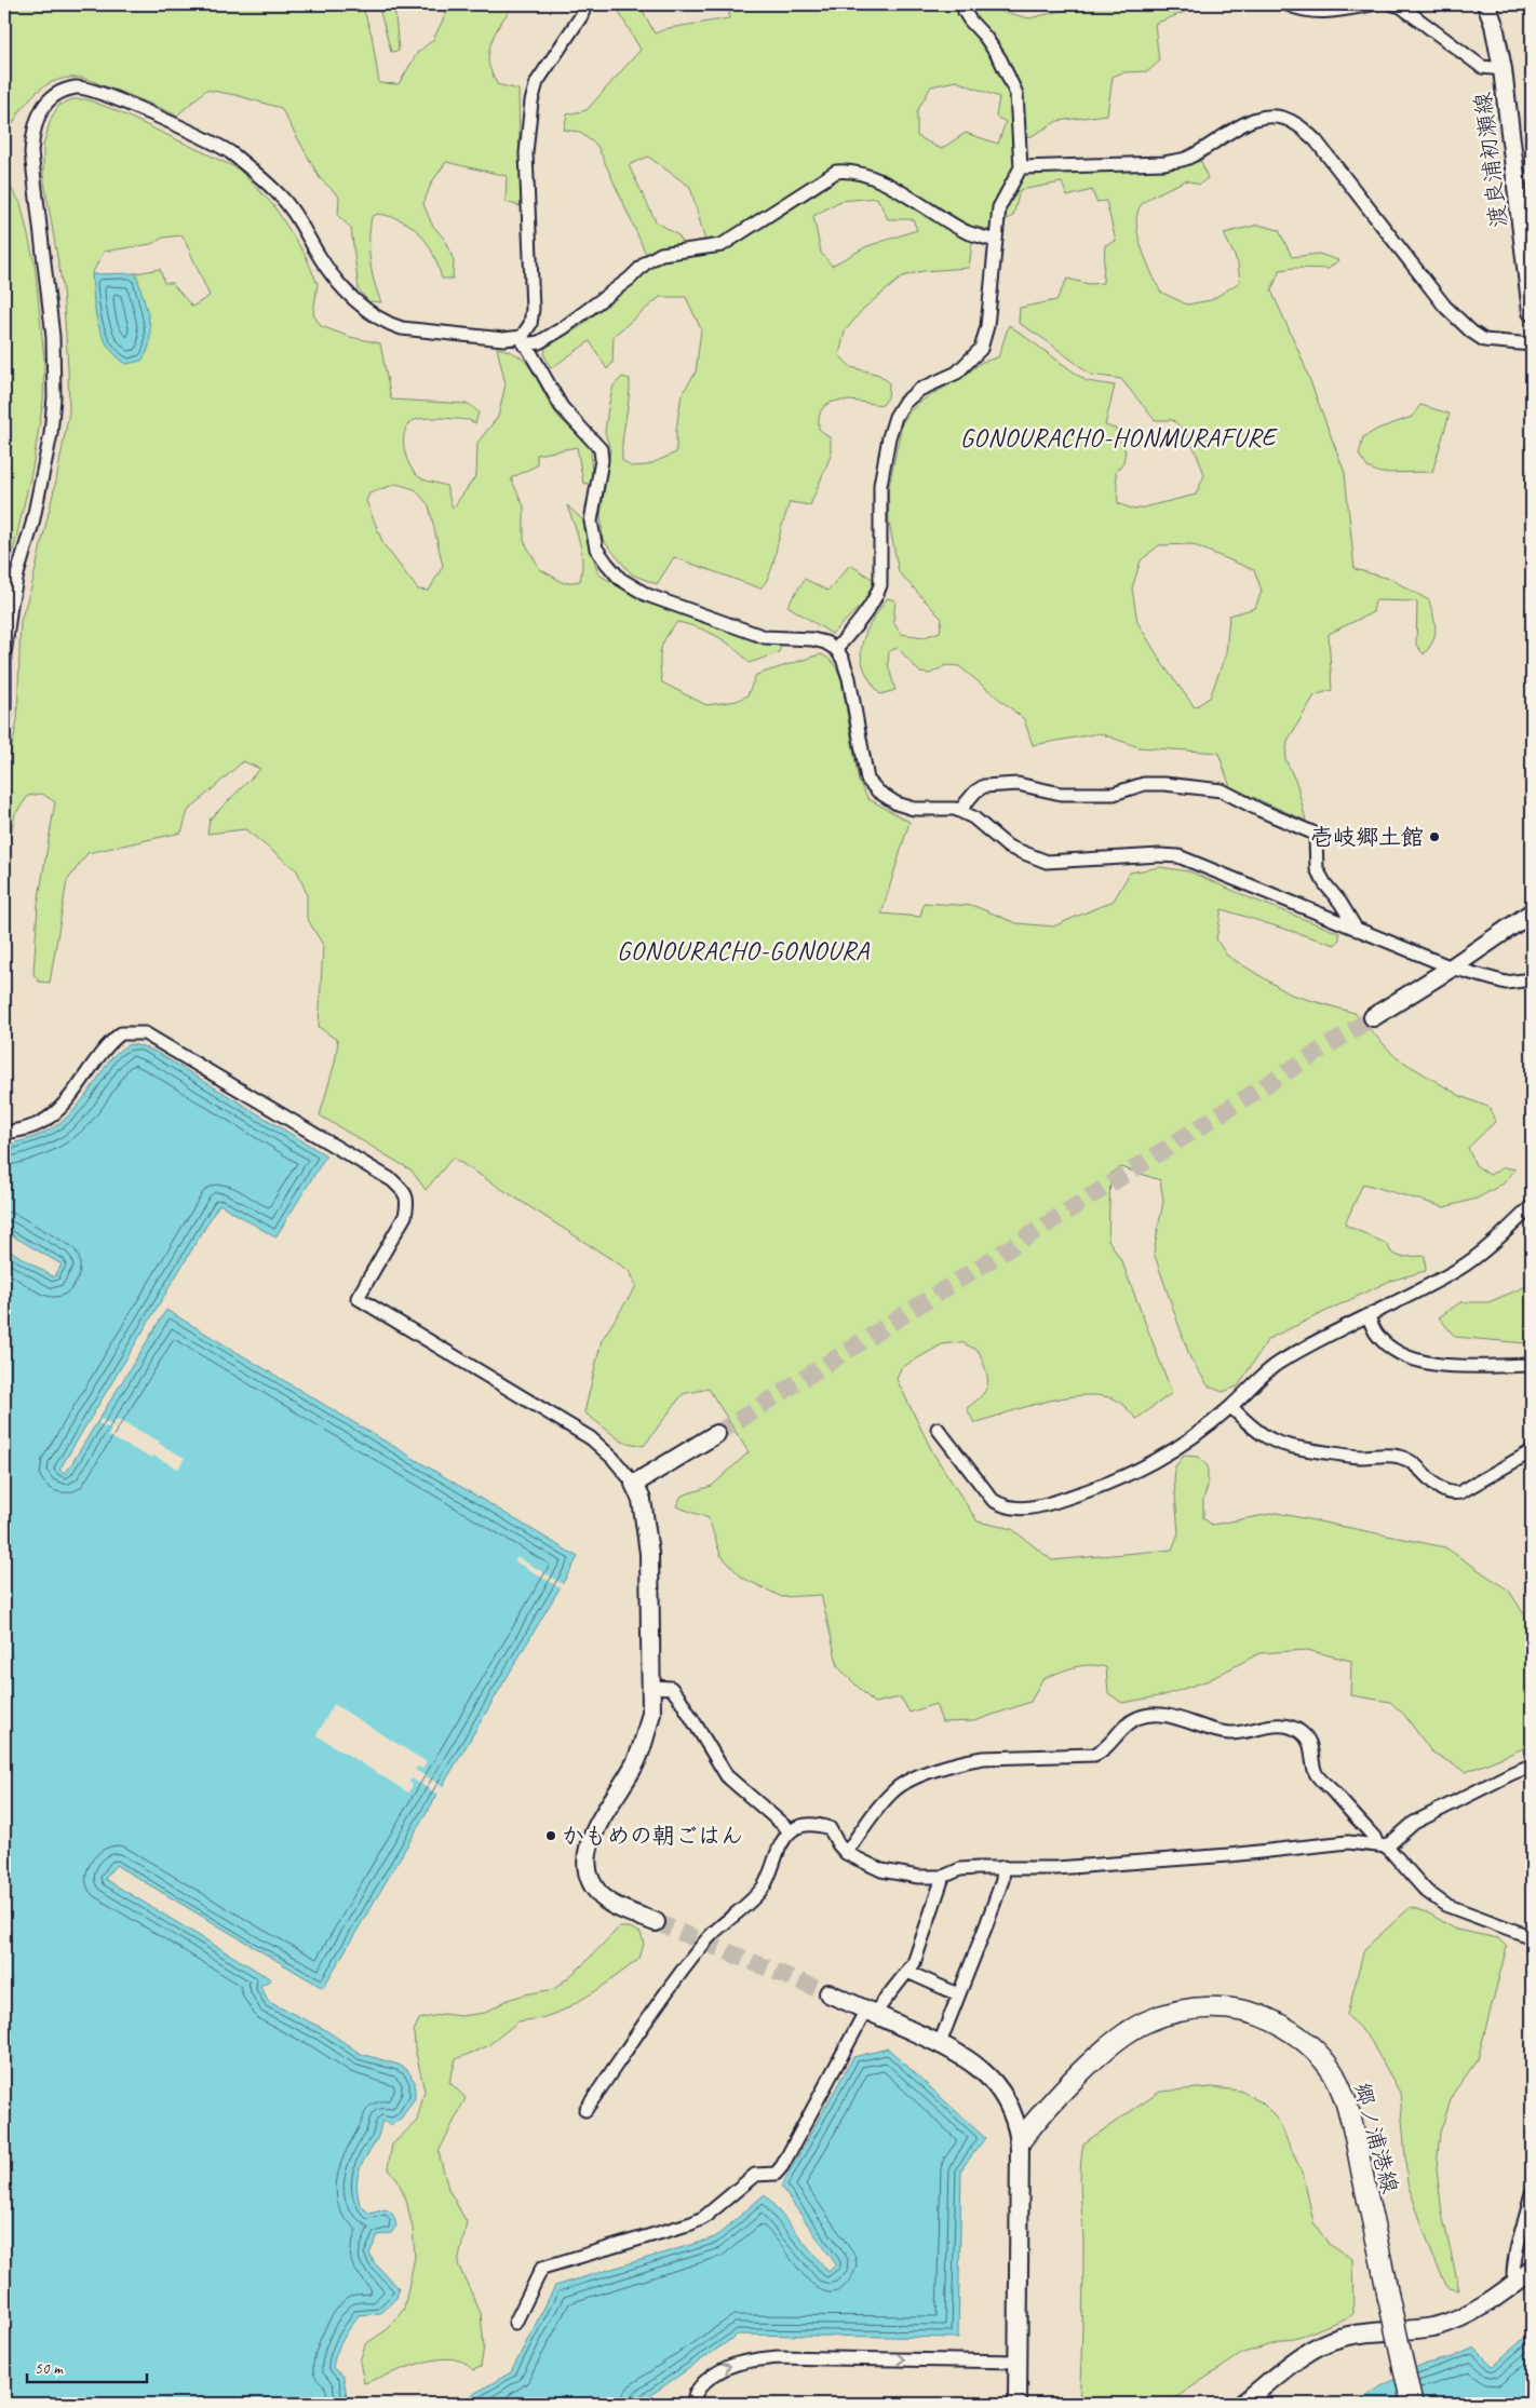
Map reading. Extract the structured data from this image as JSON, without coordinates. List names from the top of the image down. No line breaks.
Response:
{"streets":{"main road":["郷ノ浦港線"],"street":["渡良浦初瀬線"]},"districts":["GONOURACHO-HONMURAFURE","GONOURACHO-GONOURA"],"places":["壱岐郷土館","かもめの朝ごはん"],"scale_bar":"50 m"}
